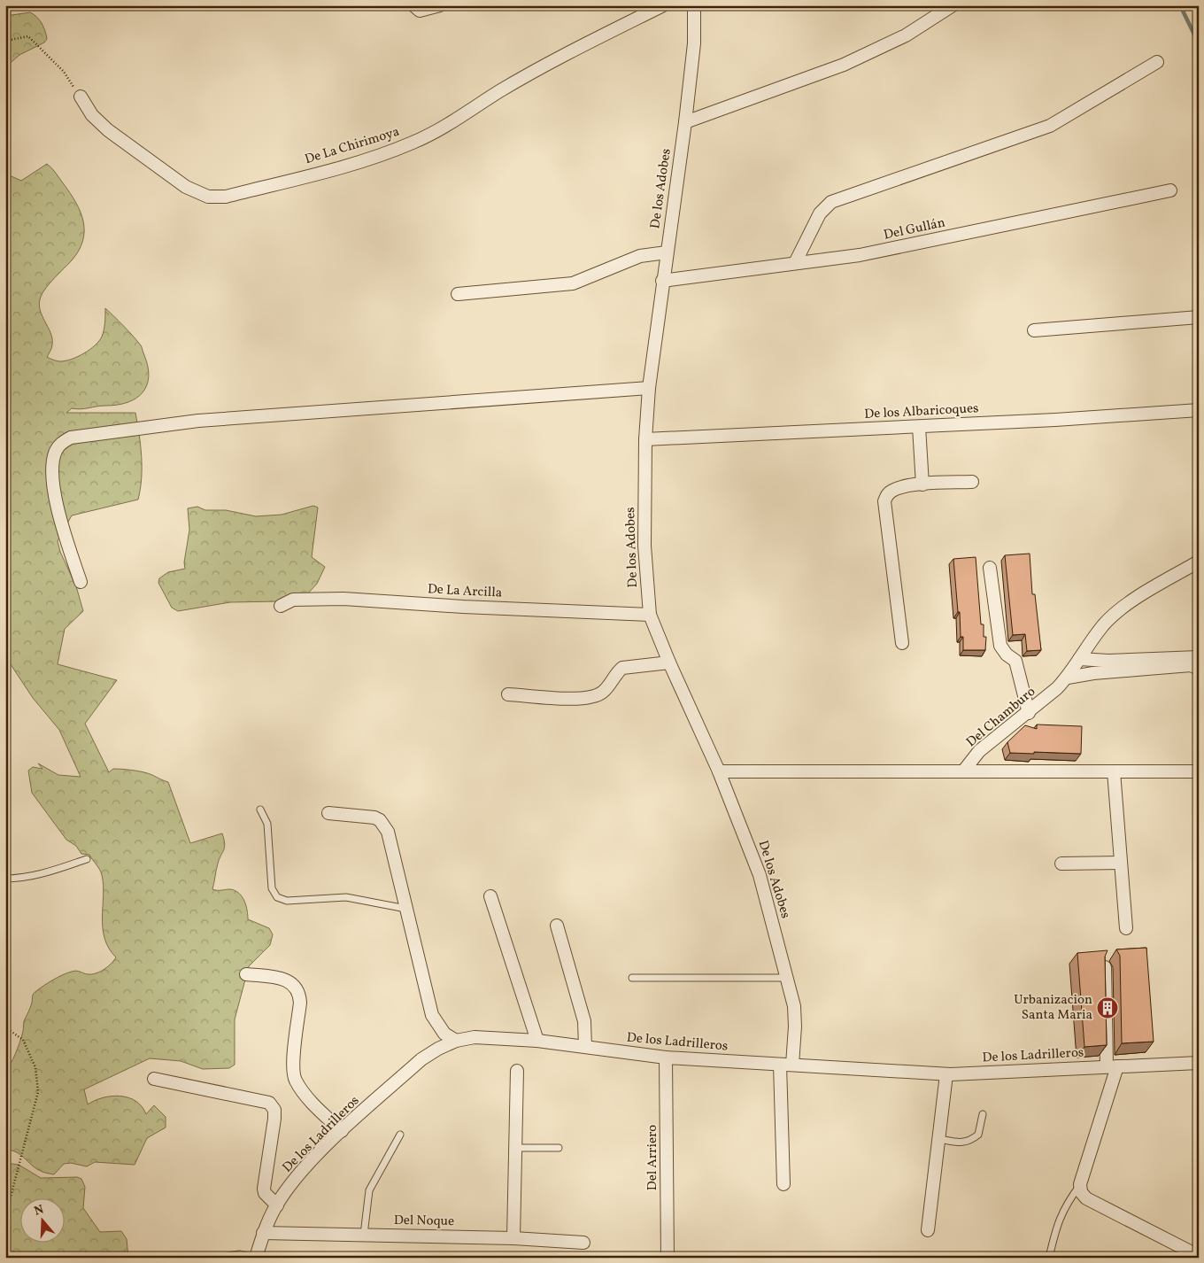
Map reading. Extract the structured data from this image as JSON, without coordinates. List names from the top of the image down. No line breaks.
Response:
{"streets":{"street":["De La Chirimoya","De los Adobes","Del Gullán","De los Albaricoques","De La Arcilla","Del Chamburo","De los Ladrilleros","Del Arriero","Del Noque"]},"crossings":[["De los Adobes","Del Gullán"],["De los Adobes","De los Albaricoques"],["De los Adobes","De La Arcilla"],["De los Adobes","De los Ladrilleros"],["De los Ladrilleros","Del Arriero"],["De los Ladrilleros","Del Noque"]],"places":{"building":["Urbanizacion Santa Maria"]},"north":"top"}
